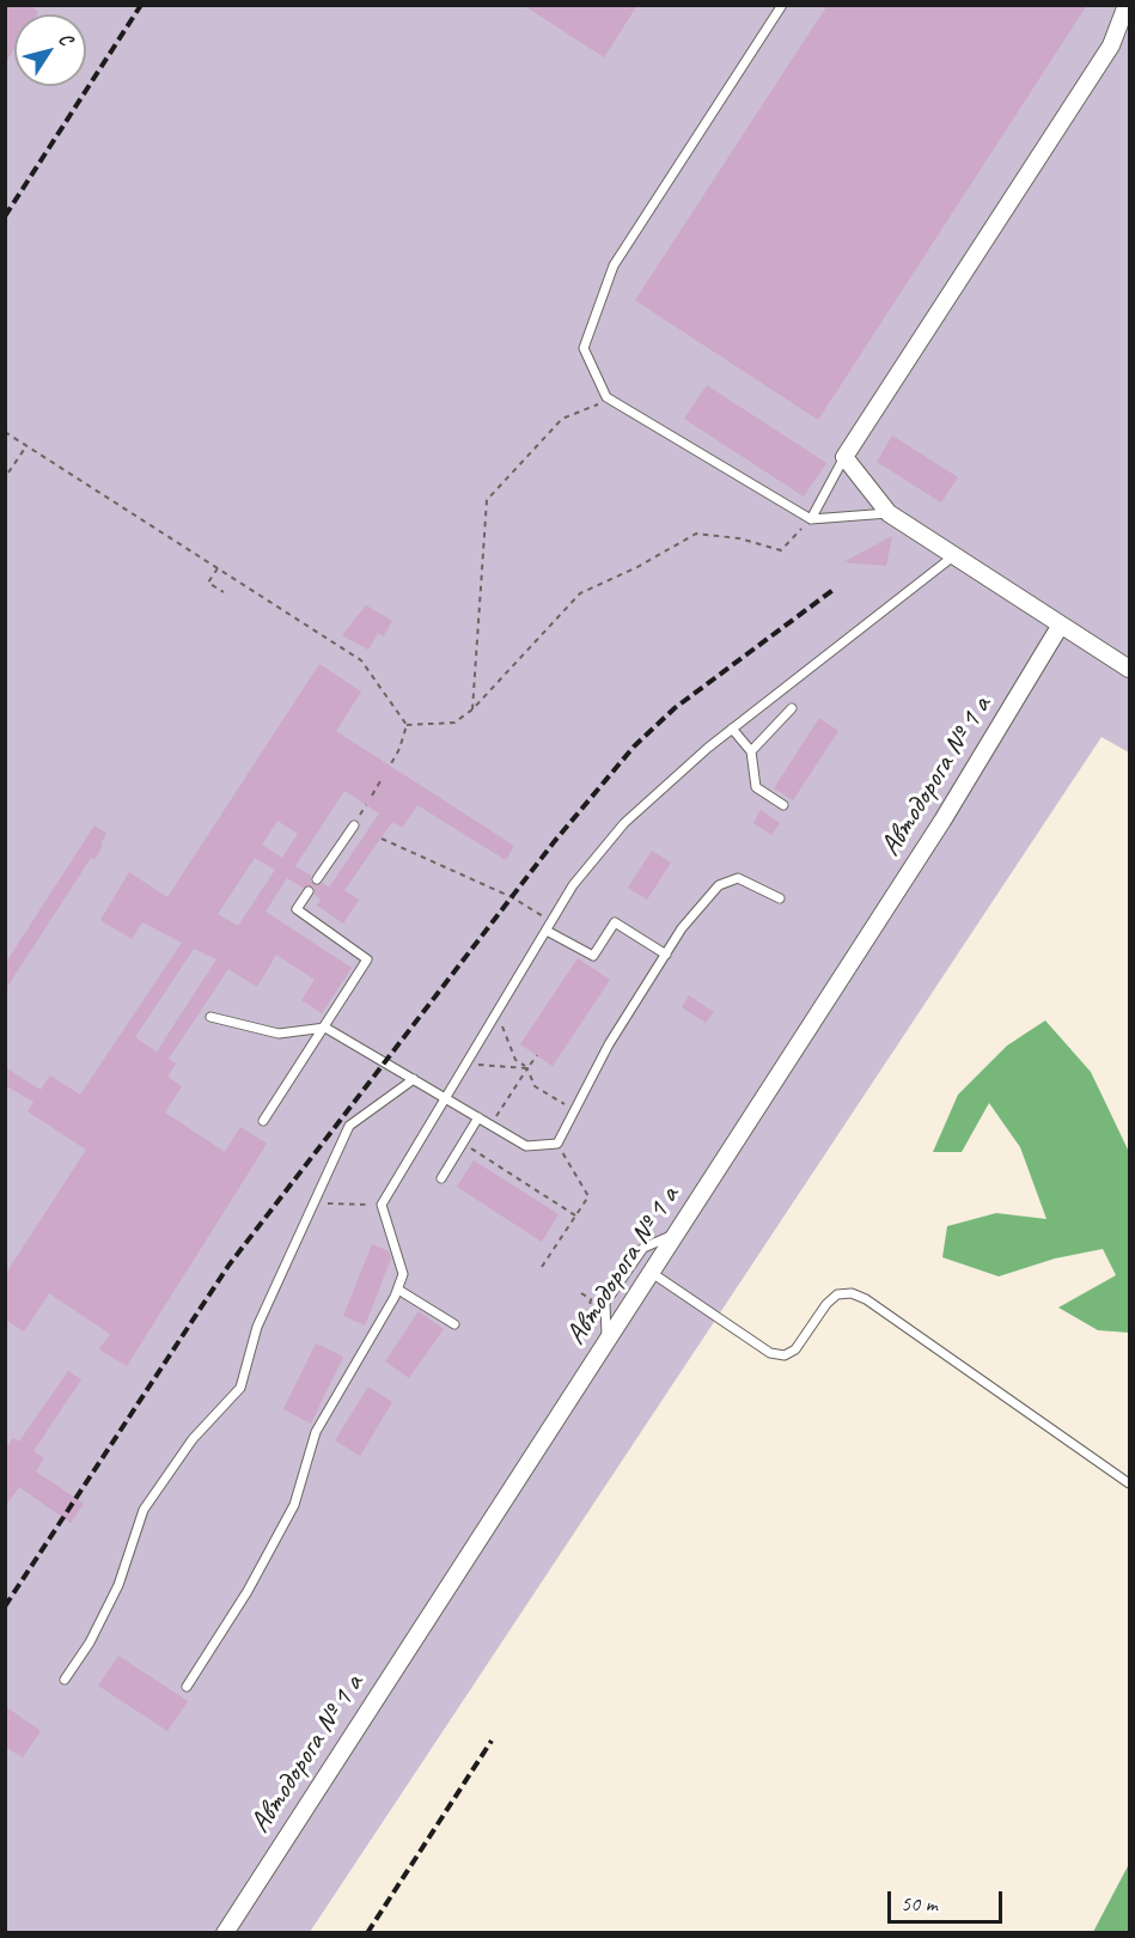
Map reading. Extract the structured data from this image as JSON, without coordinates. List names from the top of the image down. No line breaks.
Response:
{"streets":{"street":["Автодорога № 1 а"]},"scale_bar":"50 m","north":"top right"}
